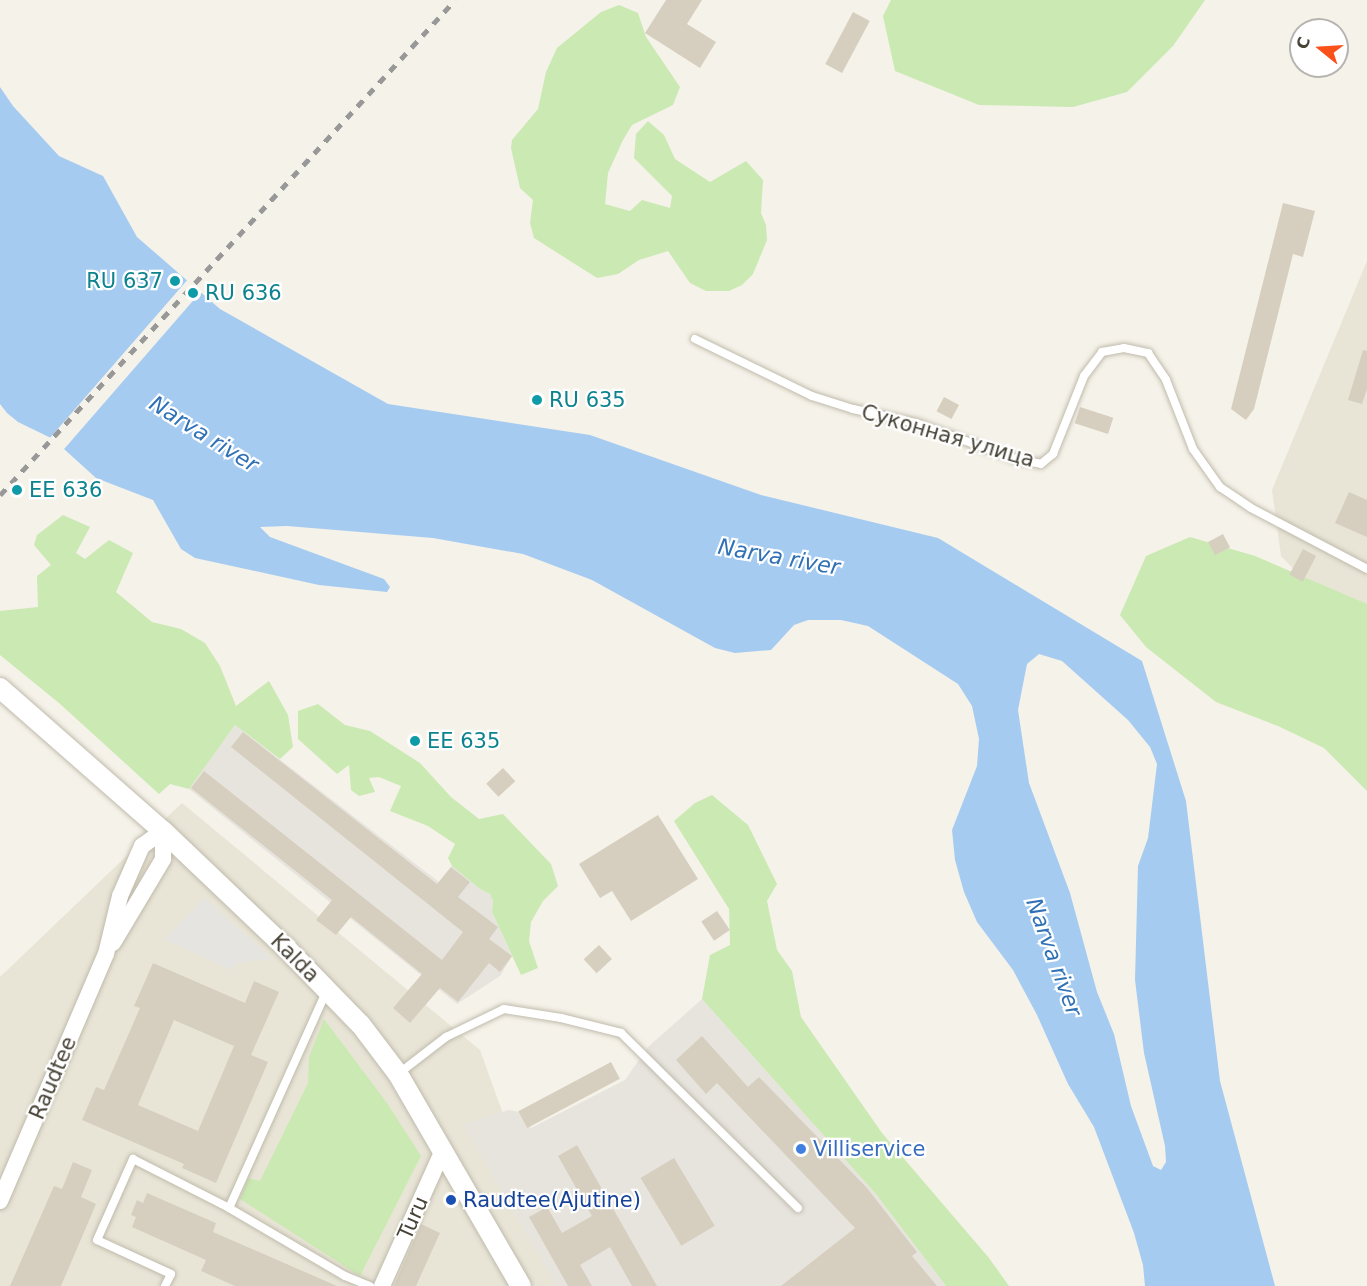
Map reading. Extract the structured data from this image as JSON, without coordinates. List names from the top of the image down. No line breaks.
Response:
{"streets":{"street":["Kalda","Raudtee","Turu"],"lane":["Суконная улица"]},"crossings":[["Kalda","Raudtee"],["Kalda","Turu"]],"water":["Narva river"],"places":["RU 637","RU 636","RU 635","EE 636","EE 635","Villiservice","Raudtee(Ajutine)"],"north":"left"}
